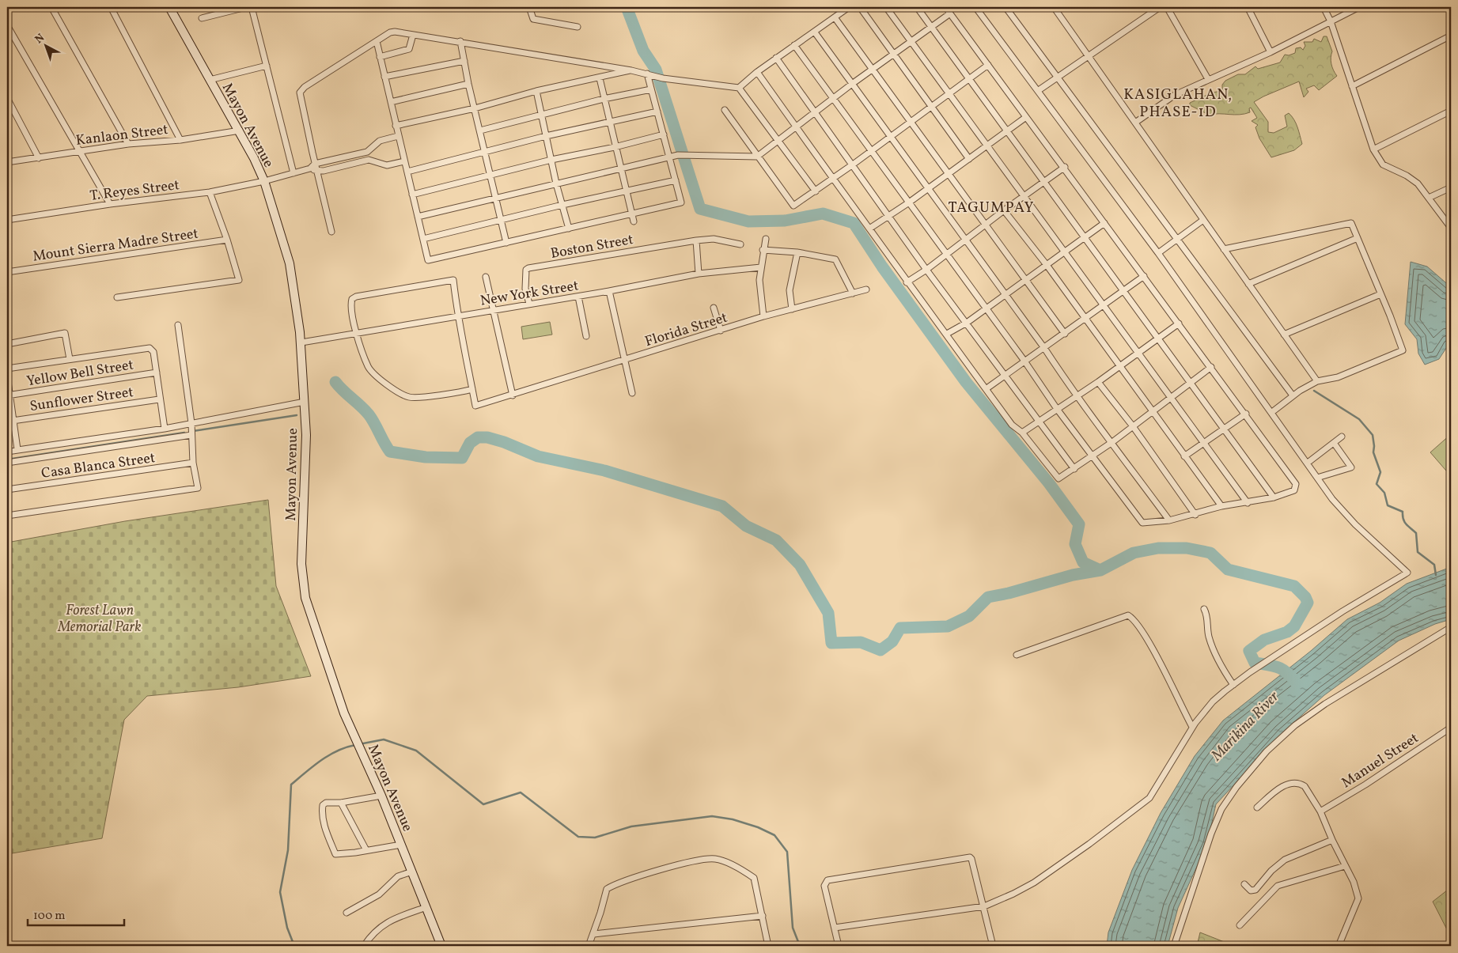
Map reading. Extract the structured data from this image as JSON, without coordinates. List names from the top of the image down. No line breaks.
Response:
{"streets":{"main road":["Mayon Avenue"],"street":["Kanlaon Street","T. Reyes Street","Mount Sierra Madre Street","Boston Street","New York Street","Florida Street","Yellow Bell Street","Sunflower Street","Casa Blanca Street","Manuel Street"]},"crossings":[["Mayon Avenue","Kanlaon Street"],["Mayon Avenue","T. Reyes Street"],["Mayon Avenue","New York Street"],["Boston Street","New York Street"]],"districts":["KASIGLAHAN, PHASE-1D","TAGUMPAY"],"water":["Marikina River"],"parks":["Forest Lawn Memorial Park"],"scale_bar":"100 m","north":"top left"}
